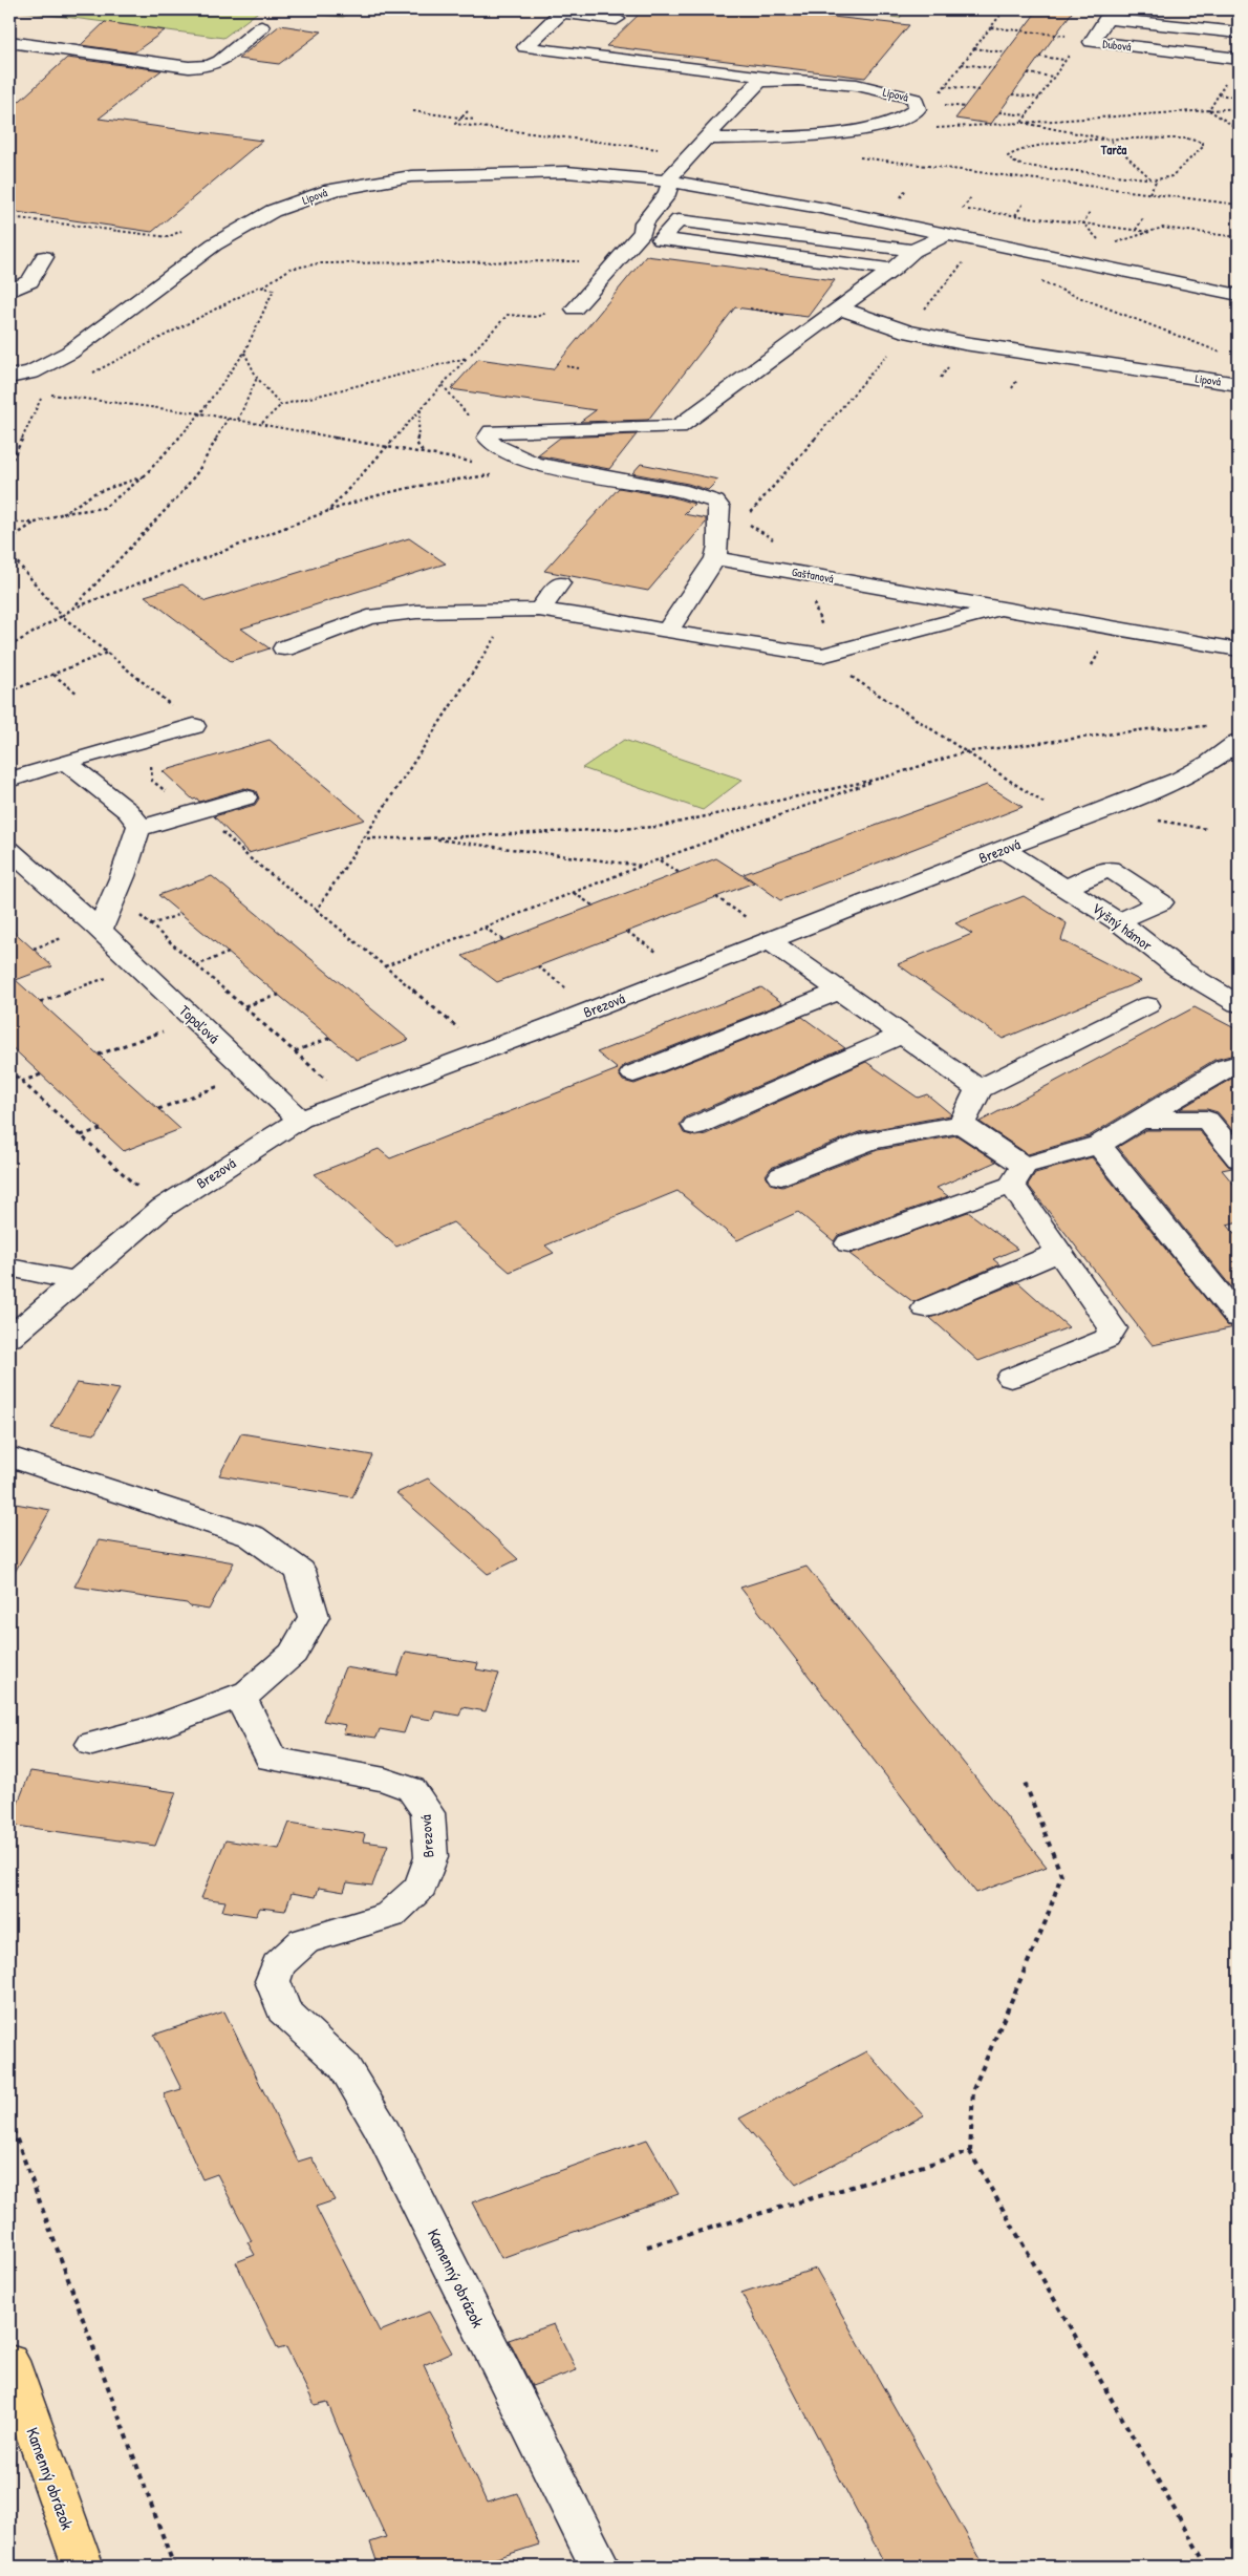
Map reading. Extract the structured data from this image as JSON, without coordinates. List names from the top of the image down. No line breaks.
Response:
{"streets":{"main road":["Kamenný obrázok"],"street":["Dubová","Lipová","Gaštanová","Brezová","Vyšný hámor","Topoľová"]},"crossings":[["Brezová","Vyšný hámor"],["Brezová","Topoľová"],["Brezová","Kamenný obrázok"]],"districts":["Tarča"]}
